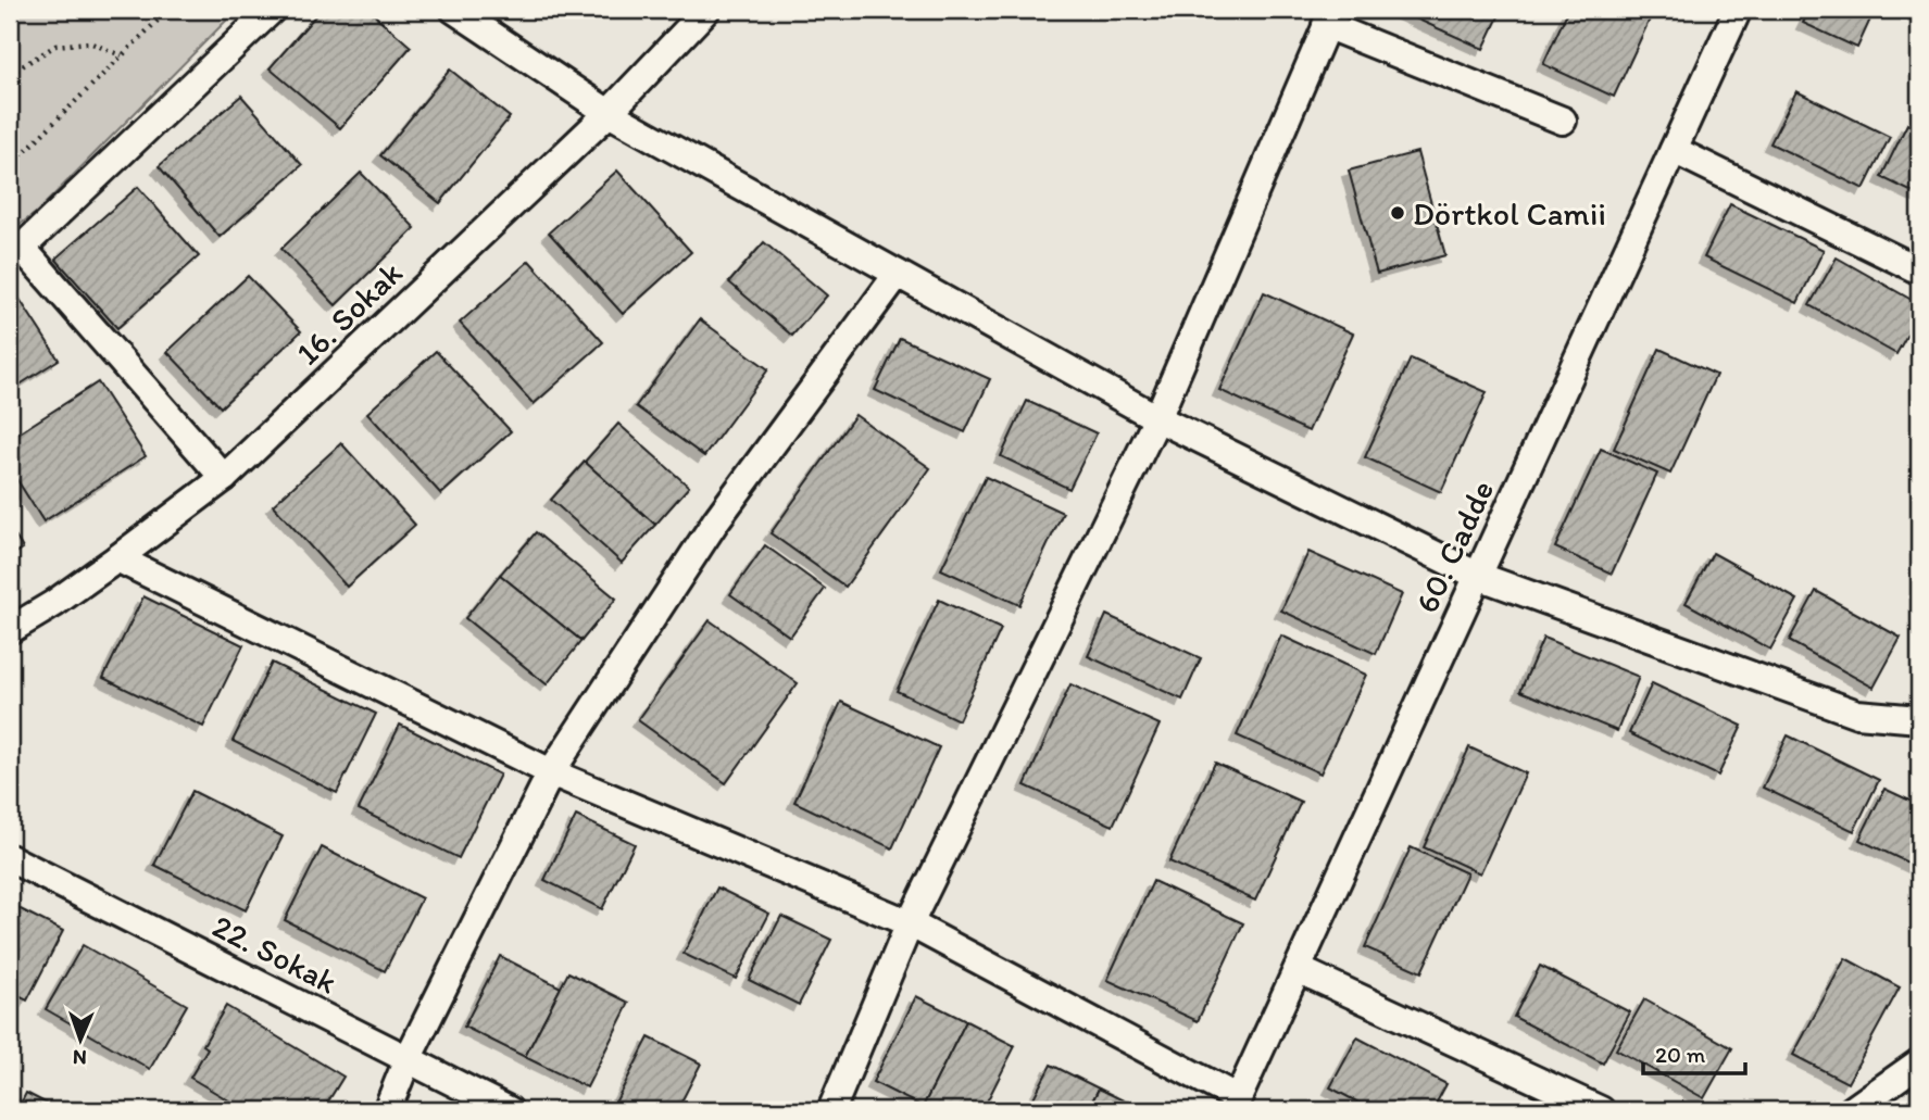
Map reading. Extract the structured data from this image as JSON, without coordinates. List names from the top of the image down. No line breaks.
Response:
{"streets":{"street":["16. Sokak","60. Cadde","22. Sokak"]},"places":["Dörtkol Camii"],"scale_bar":"20 m","north":"bottom"}
